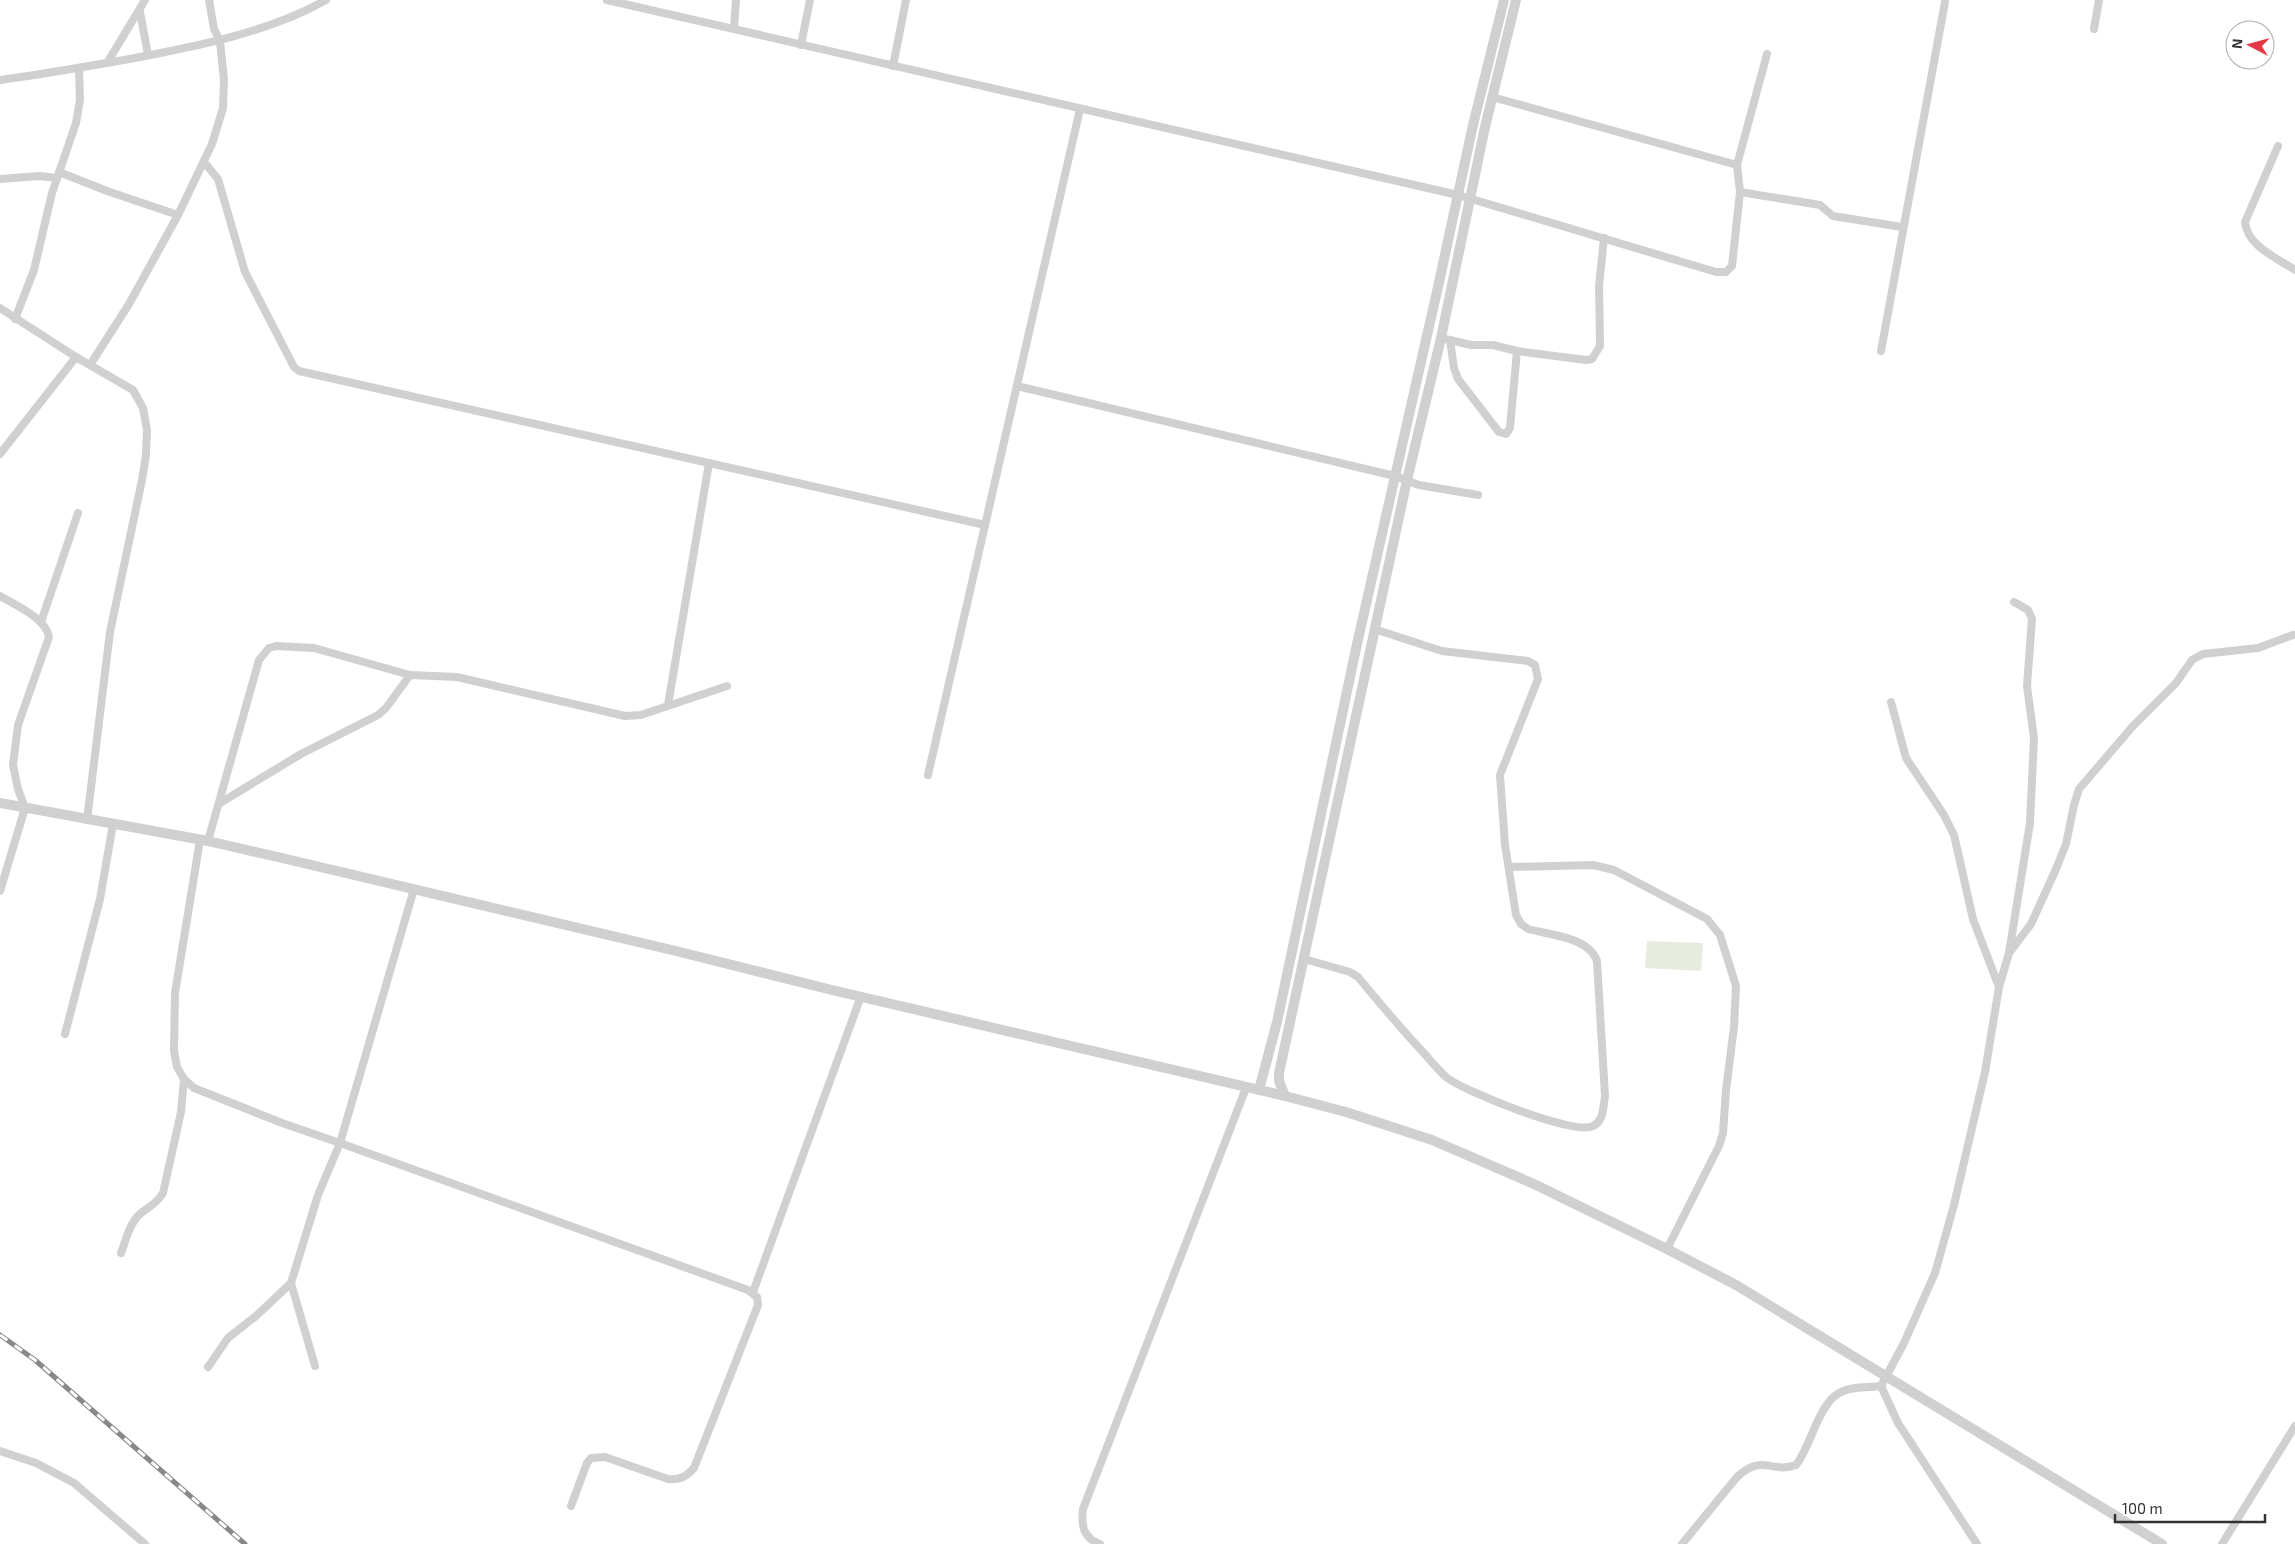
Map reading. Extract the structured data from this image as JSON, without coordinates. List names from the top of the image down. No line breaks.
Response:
{"scale_bar":"100 m","north":"left"}
